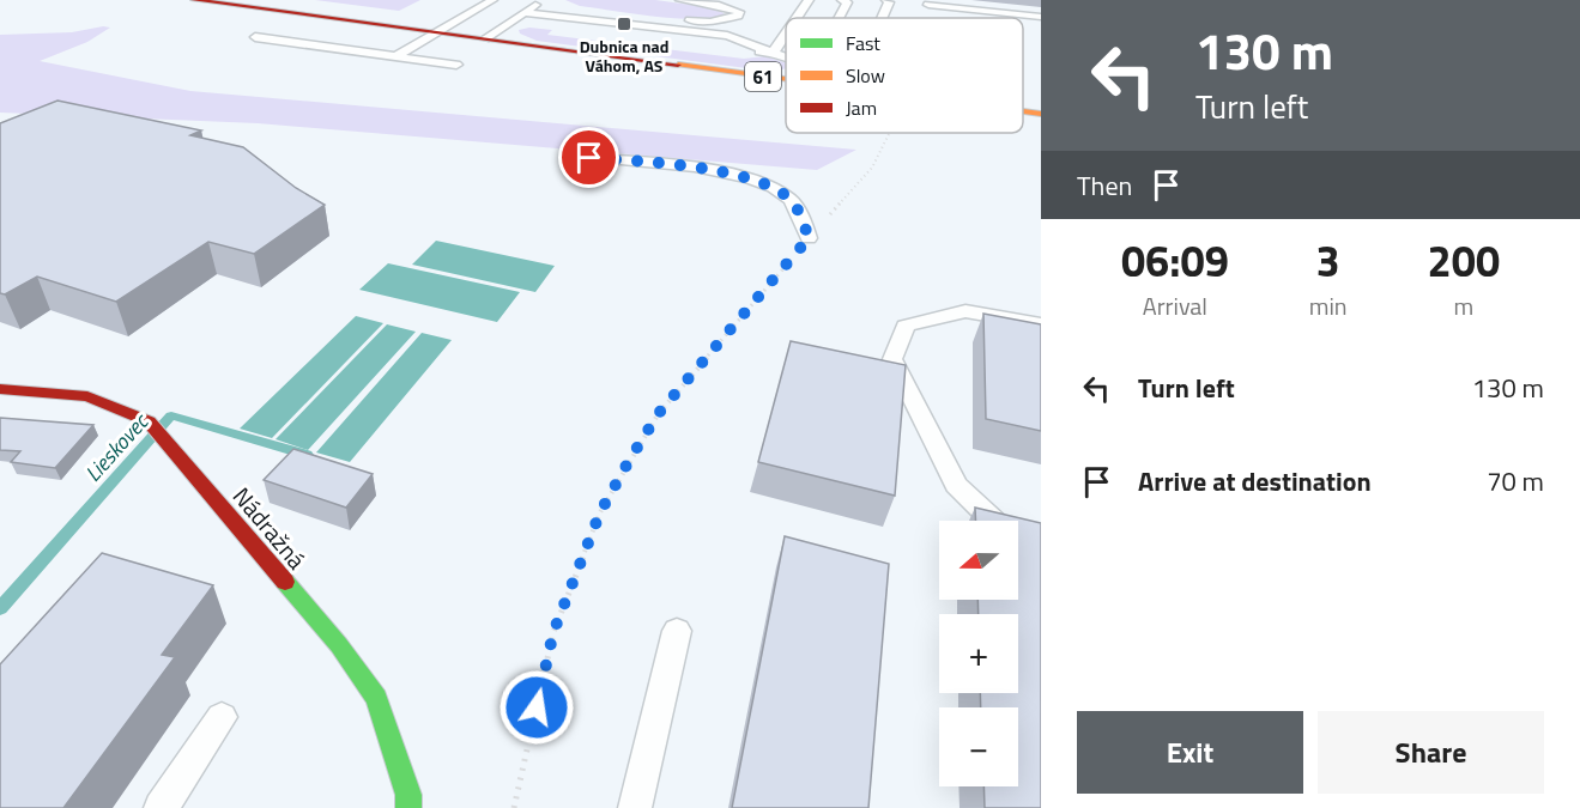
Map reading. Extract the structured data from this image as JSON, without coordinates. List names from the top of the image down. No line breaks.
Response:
{"streets":{"main road":["61","Nádražná"]},"water":["Lieskovec"],"places":{"transit":["Dubnica nad Váhom, AS"]},"legend":["Fast","Slow","Jam"],"north":"left","page":{"turn":["130 m","Turn left"],"then":"Then","eta":["06:09","Arrival","3","min","200","m"],"list":[{"name":"Turn left","value":"130 m"},{"name":"Arrive at destination","value":"70 m"}],"map_buttons":["+","−"],"buttons":["Exit","Share"]}}
